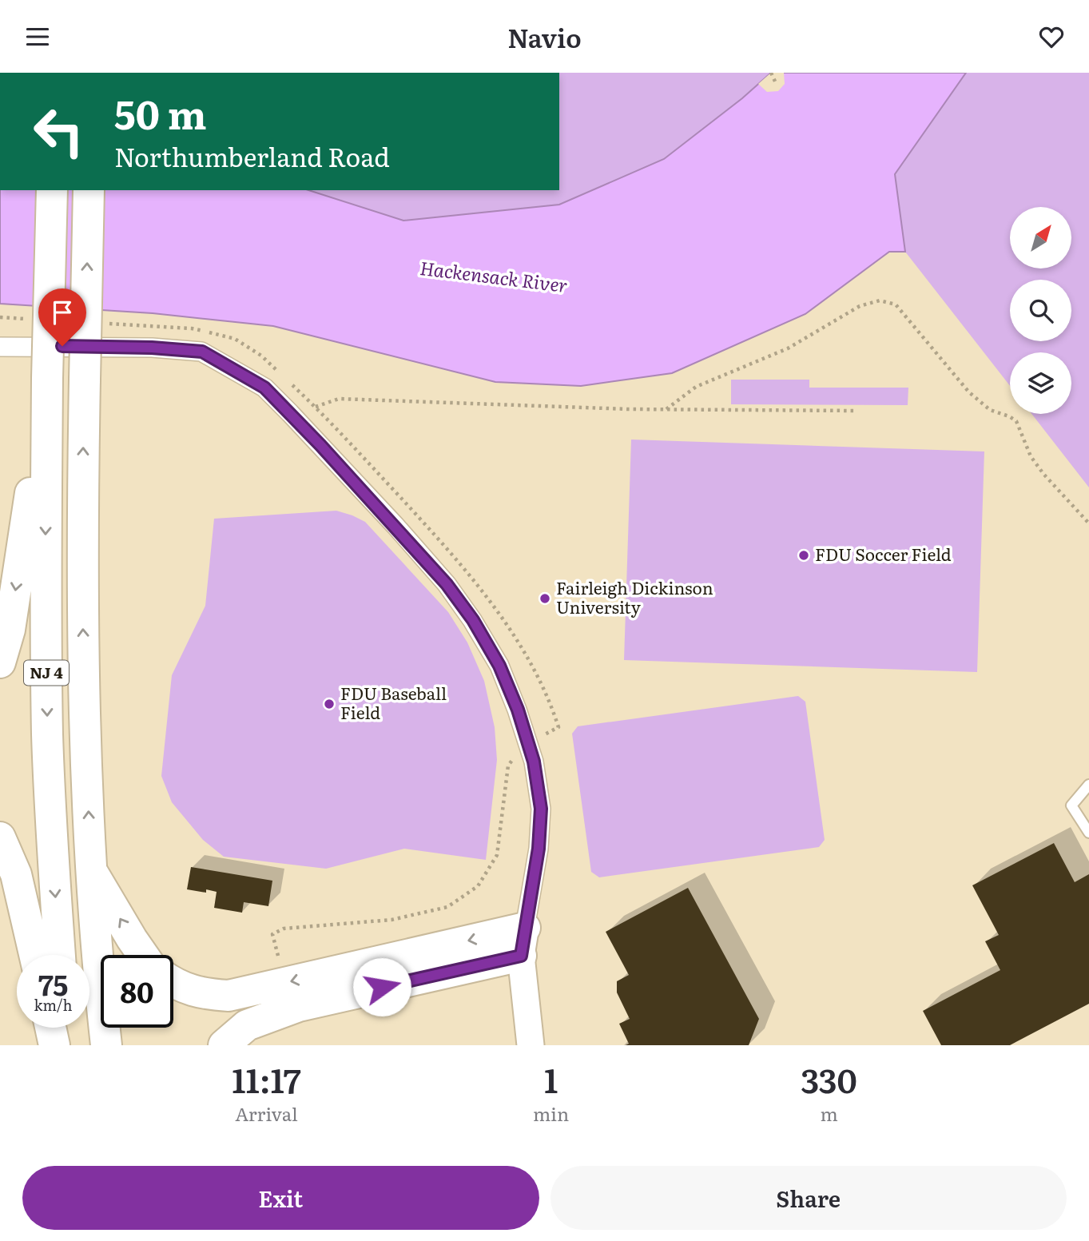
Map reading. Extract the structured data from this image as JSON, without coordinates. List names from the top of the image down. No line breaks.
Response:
{"streets":{"highway":["NJ 4"]},"water":["Hackensack River"],"places":["FDU Soccer Field","Fairleigh Dickinson University","FDU Baseball Field"],"north":"top right","page":{"header":"Navio","turn":["50 m","Northumberland Road"],"speed":"75 km/h","limit":"80","eta":["11:17","Arrival","1","min","330","m"],"buttons":["Exit","Share"]}}
